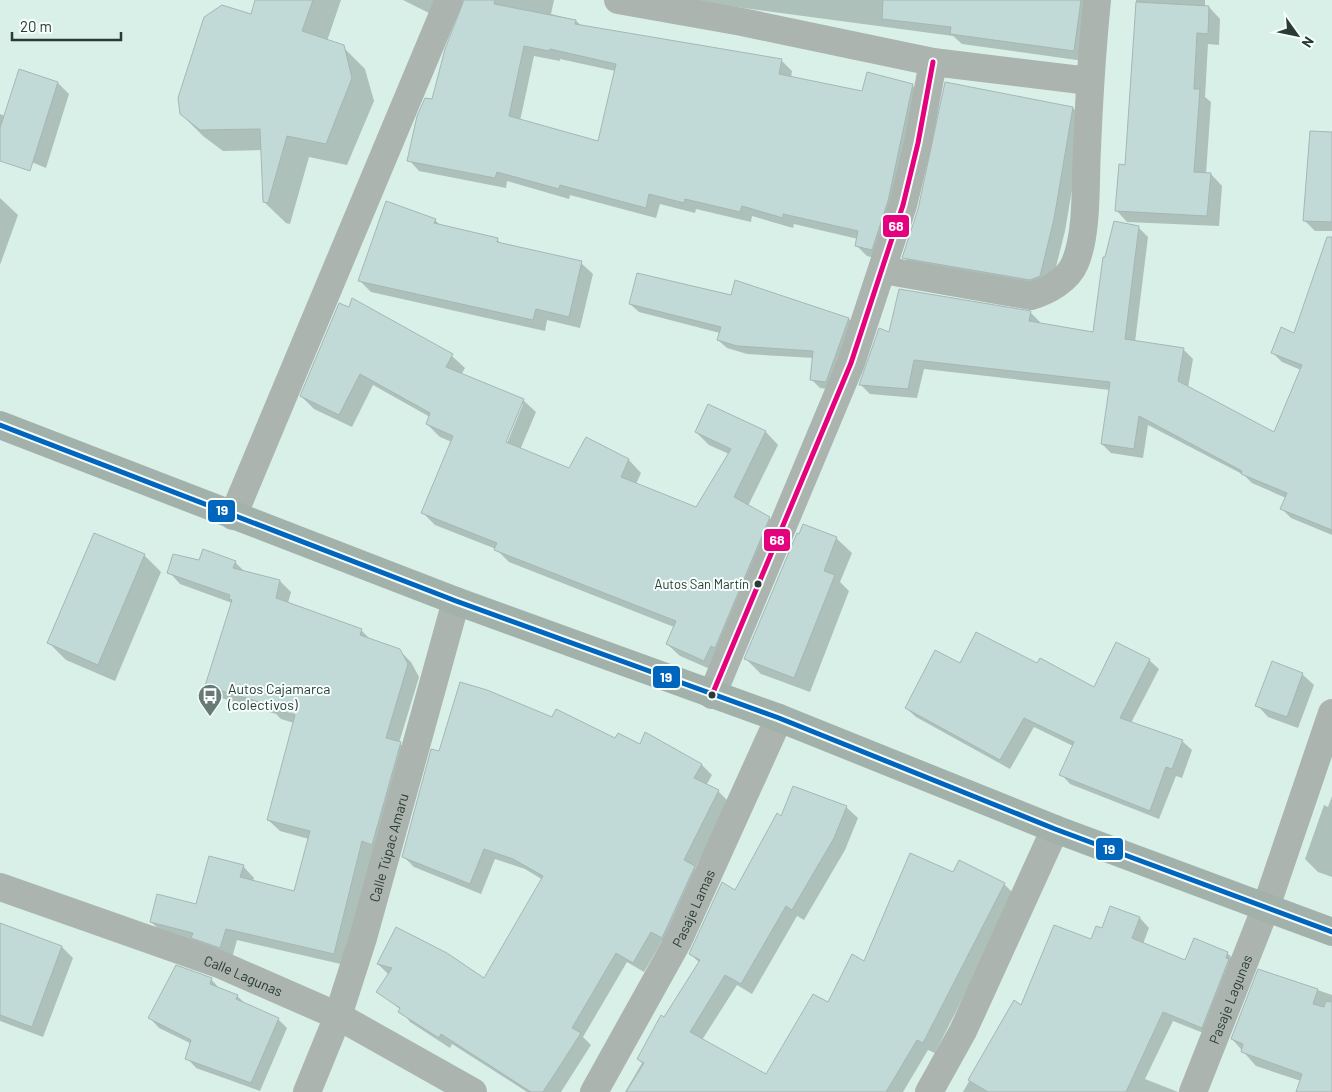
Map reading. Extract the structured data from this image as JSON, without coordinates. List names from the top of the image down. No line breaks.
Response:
{"streets":{"street":["Calle Túpac Amaru","Pasaje Lamas","Calle Lagunas","Pasaje Lagunas"]},"crossings":[["Calle Túpac Amaru","Calle Lagunas"]],"places":{"other":["Autos San Martín"],"bus stop":["Autos Cajamarca (colectivos)"]},"lines":["transit line 68","transit line 19"],"scale_bar":"20 m","north":"bottom right"}
